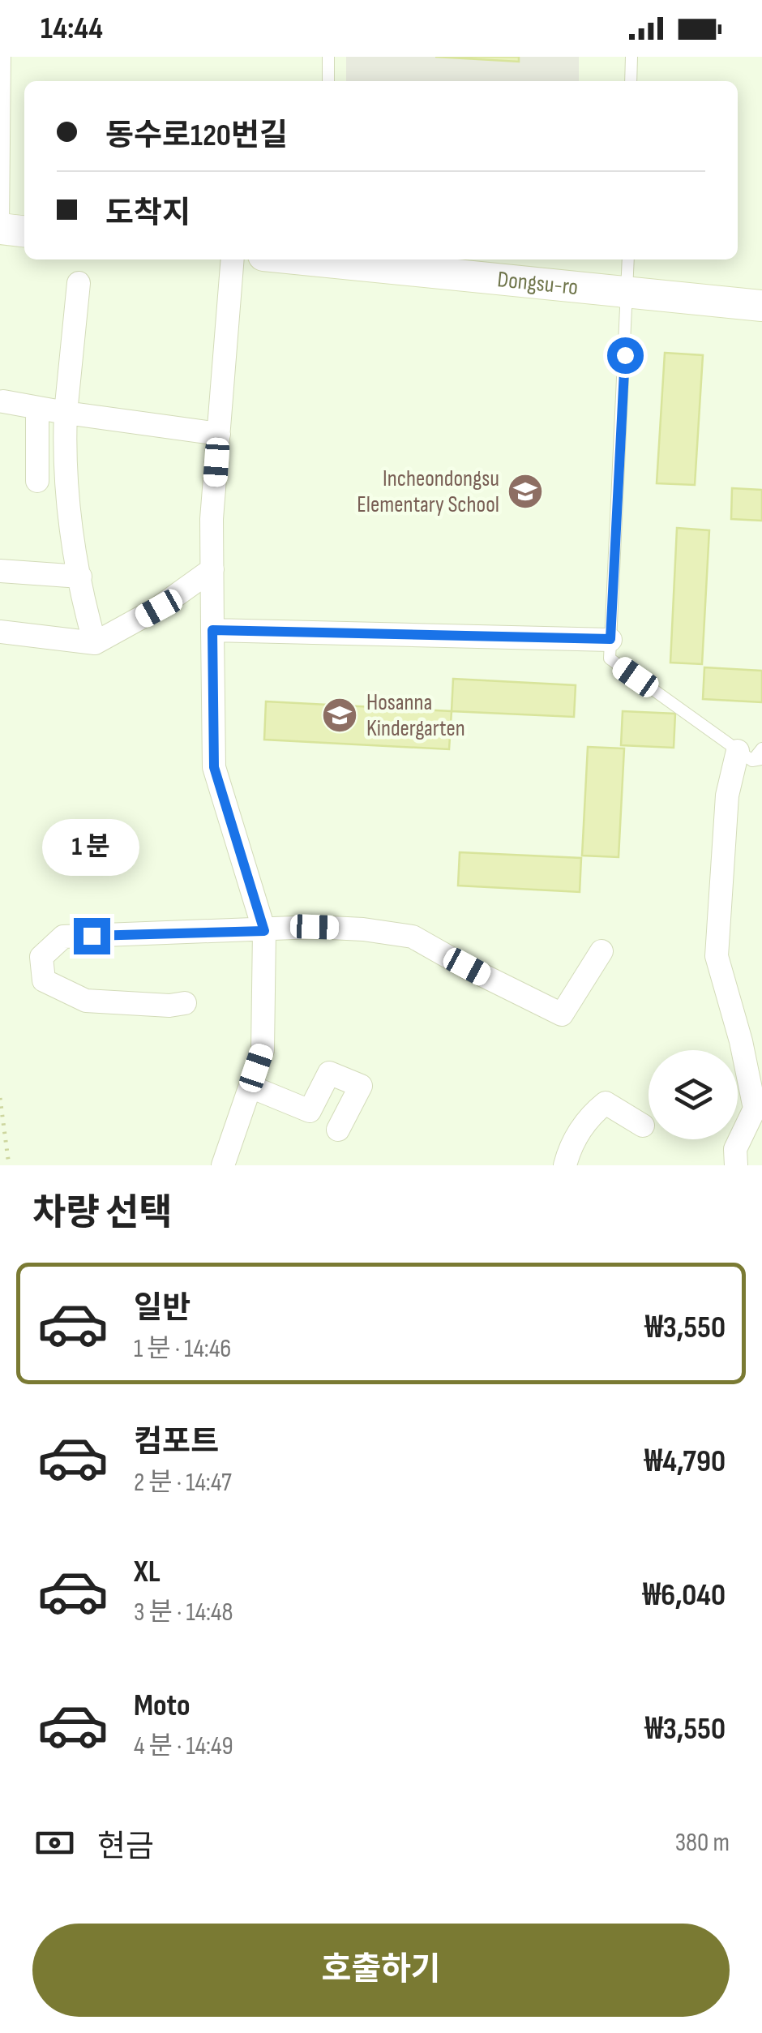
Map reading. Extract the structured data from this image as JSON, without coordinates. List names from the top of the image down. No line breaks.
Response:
{"streets":{"street":["Dongsu-ro"]},"places":{"school or university":["Incheondongsu Elementary School","Hosanna Kindergarten"]},"page":{"status":"14:44","banner":["동수로120번길","도착지"],"bubble":"1 분","heading":"차량 선택","list":[{"name":"일반","note":"1 분 · 14:46","value":"₩3,550"},{"name":"컴포트","note":"2 분 · 14:47","value":"₩4,790"},{"name":"XL","note":"3 분 · 14:48","value":"₩6,040"},{"name":"Moto","note":"4 분 · 14:49","value":"₩3,550"}],"pay":["현금","380 m"],"buttons":"호출하기"}}
